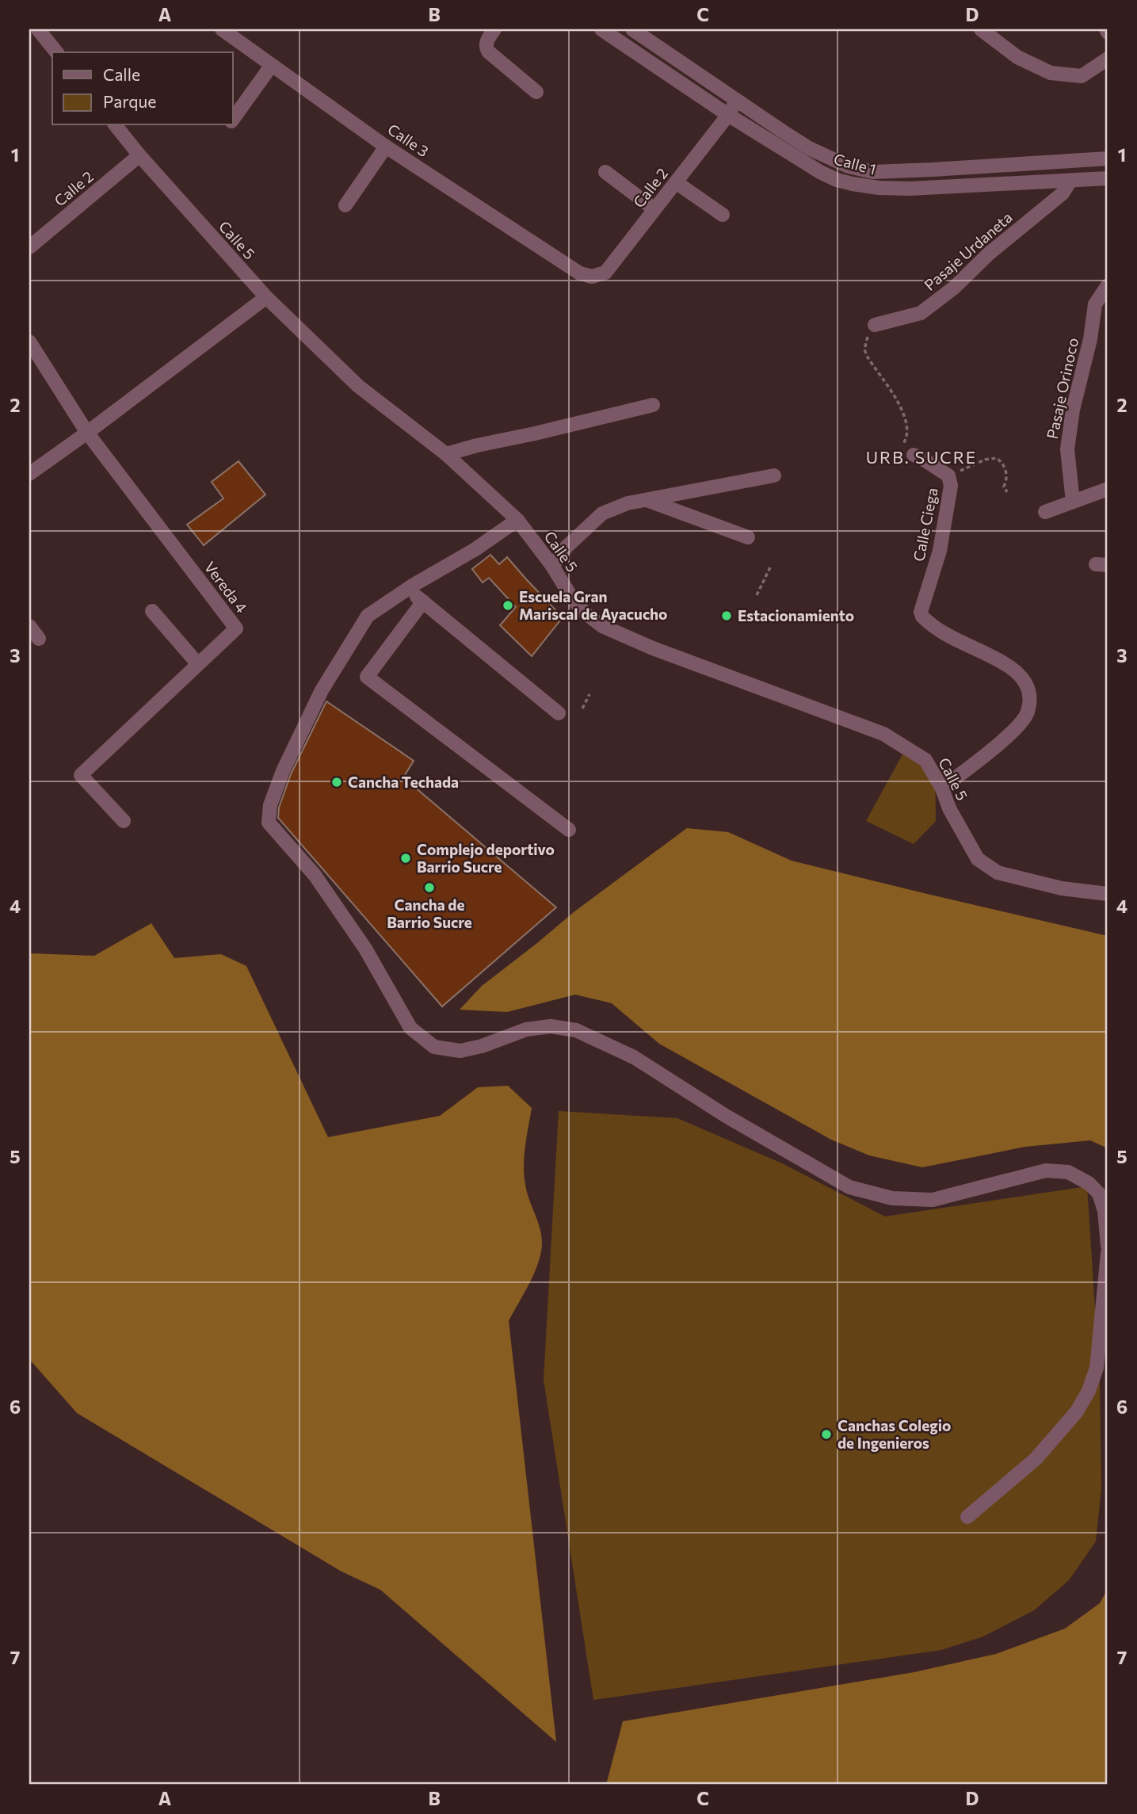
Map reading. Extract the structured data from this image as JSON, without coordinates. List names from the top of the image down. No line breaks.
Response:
{"streets":{"street":["Calle 3","Calle 1","Calle 2","Calle 5","Pasaje Urdaneta","Pasaje Orinoco","Calle Ciega","Vereda 4"]},"crossings":[["Calle 3","Calle 2"],["Calle 1","Calle 2"],["Calle 1","Pasaje Urdaneta"],["Calle 2","Calle 5"],["Calle 5","Calle Ciega"]],"districts":["URB. SUCRE"],"places":["Escuela Gran Mariscal de Ayacucho","Estacionamiento","Cancha Techada","Complejo deportivo Barrio Sucre","Cancha de Barrio Sucre","Canchas Colegio de Ingenieros"],"legend":["Calle","Parque"],"grid":{"columns":["A","B","C","D"],"rows":["1","2","3","4","5","6","7"]}}
